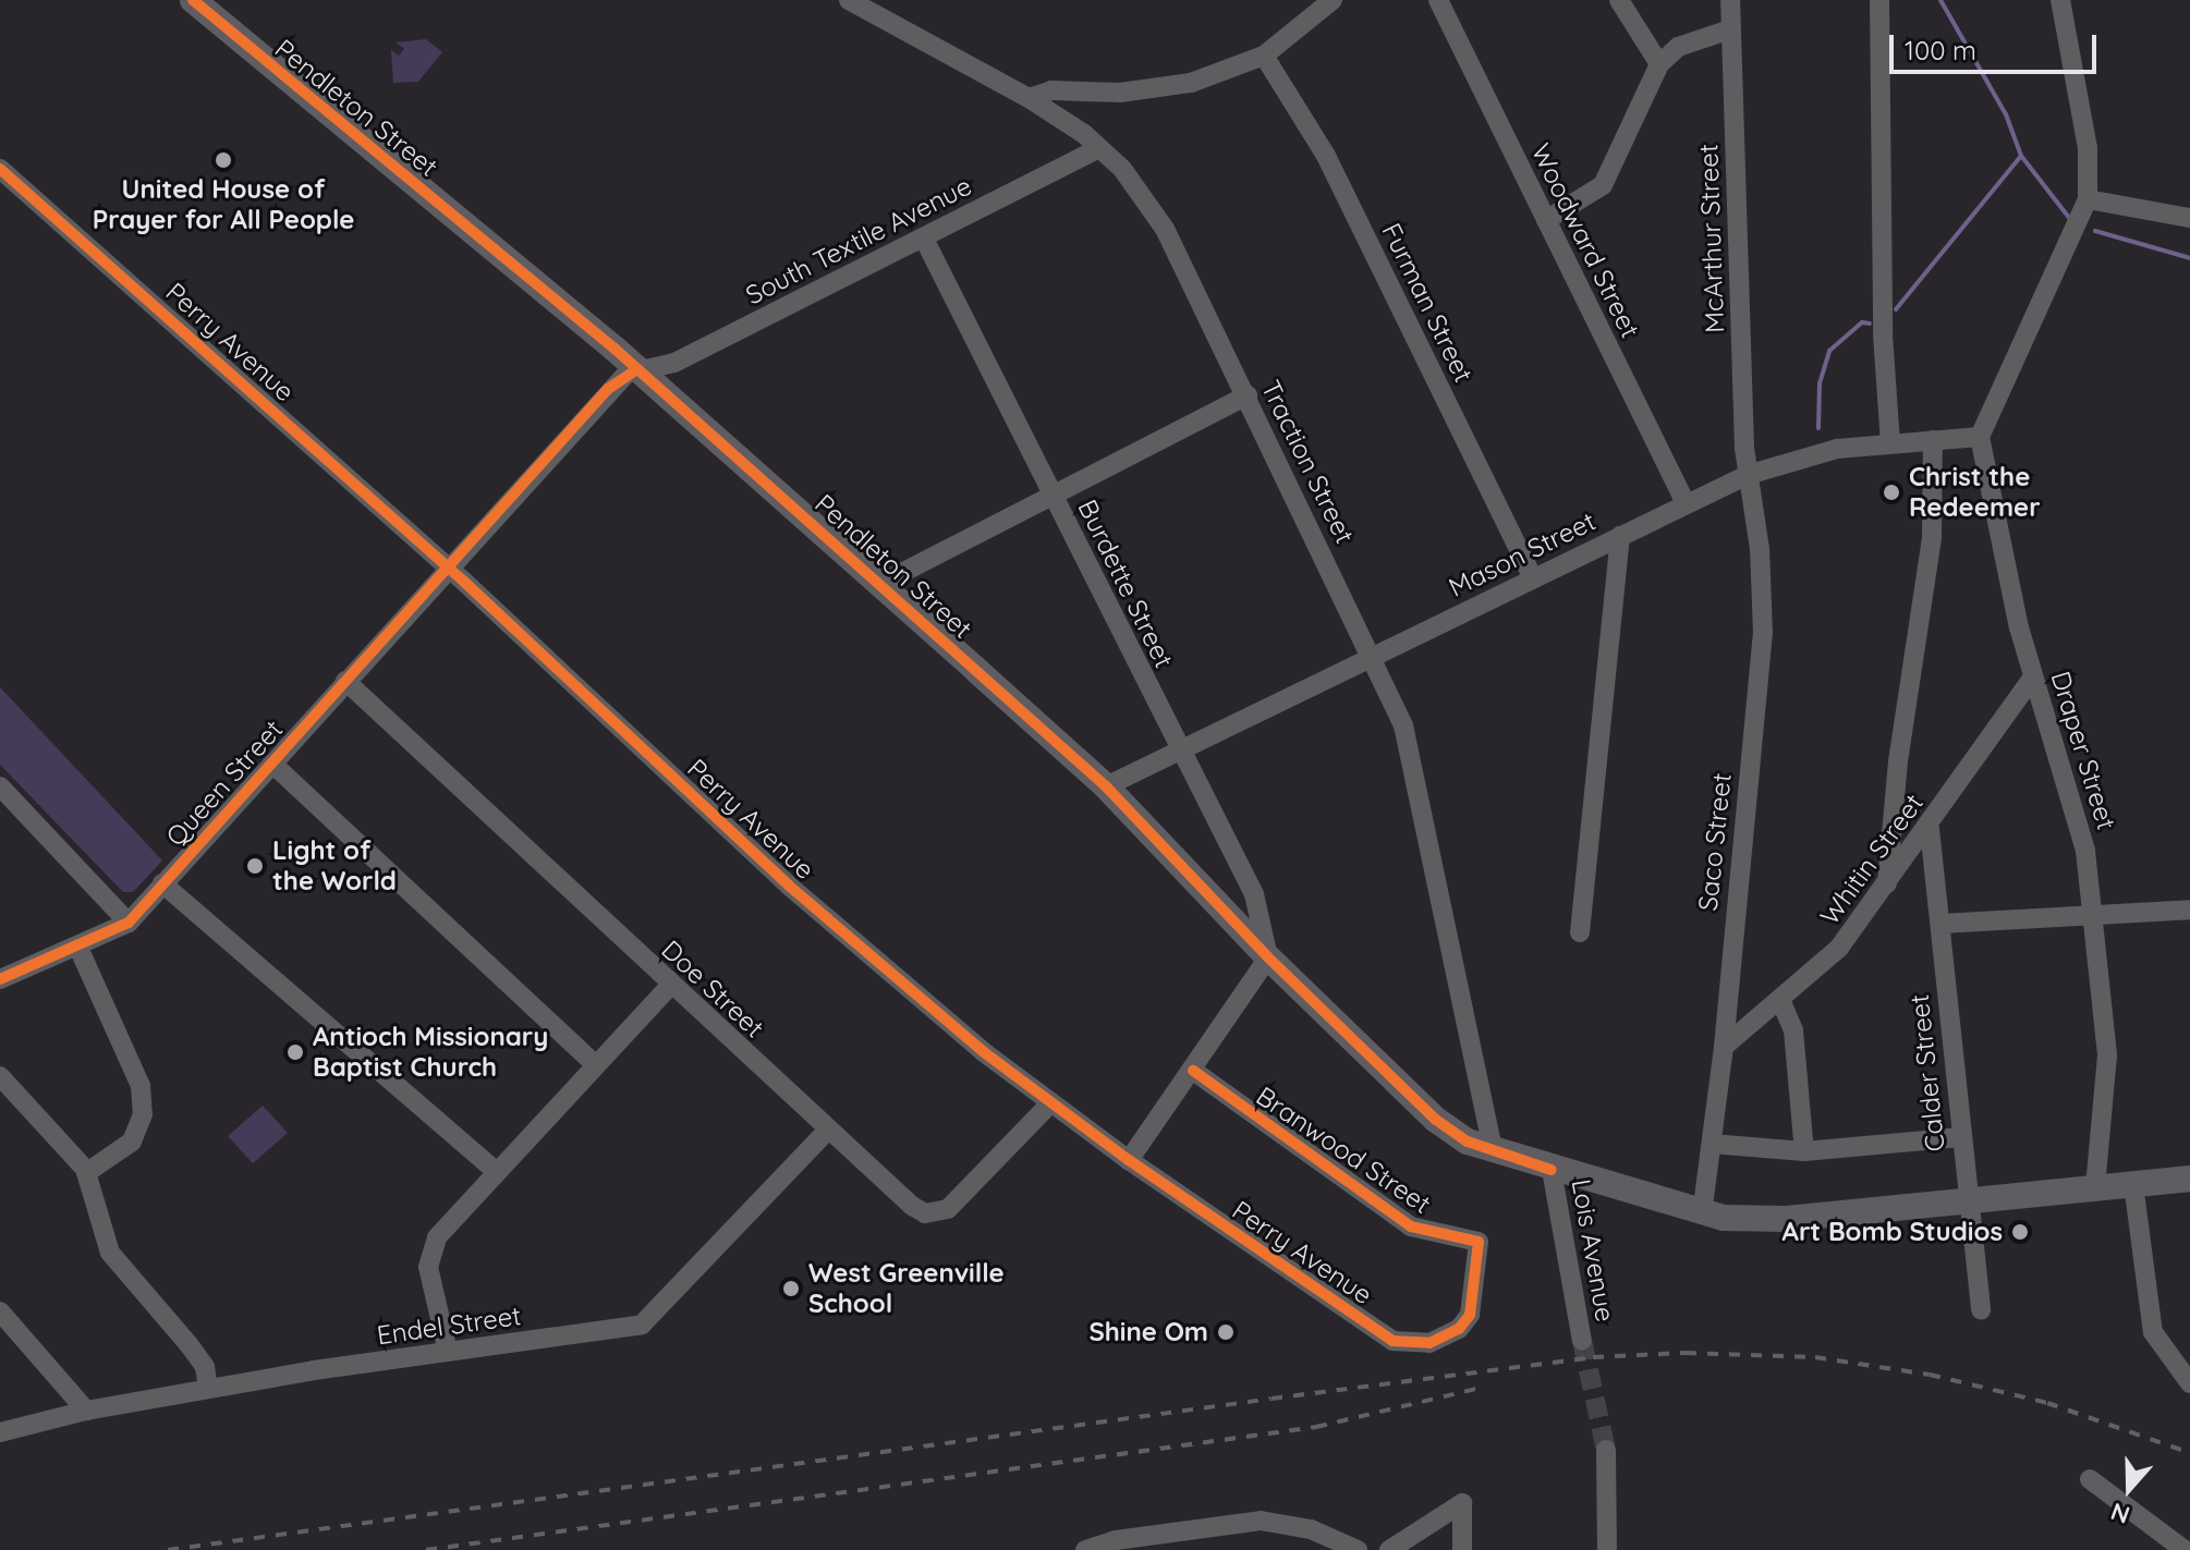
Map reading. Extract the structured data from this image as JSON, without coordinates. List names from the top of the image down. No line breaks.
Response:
{"streets":{"main road":["Pendleton Street"],"street":["McArthur Street","South Textile Avenue","Woodward Street","Furman Street","Perry Avenue","Traction Street","Mason Street","Burdette Street","Draper Street","Queen Street","Saco Street","Whitin Street","Doe Street","Calder Street","Branwood Street","Lois Avenue","Endel Street"]},"crossings":[["Pendleton Street","South Textile Avenue"],["Pendleton Street","Traction Street"],["Pendleton Street","Mason Street"],["Pendleton Street","Burdette Street"],["Pendleton Street","Draper Street"],["Pendleton Street","Queen Street"],["Pendleton Street","Saco Street"],["Pendleton Street","Calder Street"],["Pendleton Street","Lois Avenue"],["McArthur Street","Mason Street"],["McArthur Street","Saco Street"],["South Textile Avenue","Traction Street"],["South Textile Avenue","Burdette Street"],["South Textile Avenue","Queen Street"],["Woodward Street","Mason Street"],["Furman Street","Mason Street"],["Perry Avenue","Queen Street"],["Perry Avenue","Doe Street"],["Perry Avenue","Branwood Street"],["Traction Street","Mason Street"],["Mason Street","Burdette Street"],["Mason Street","Draper Street"],["Mason Street","Saco Street"],["Draper Street","Whitin Street"],["Queen Street","Doe Street"],["Saco Street","Whitin Street"],["Whitin Street","Calder Street"],["Doe Street","Endel Street"]],"places":["United House of Prayer for All People","Christ the Redeemer","Light of the World","Antioch Missionary Baptist Church","Art Bomb Studios","West Greenville School","Shine Om"],"scale_bar":"100 m","north":"bottom"}
